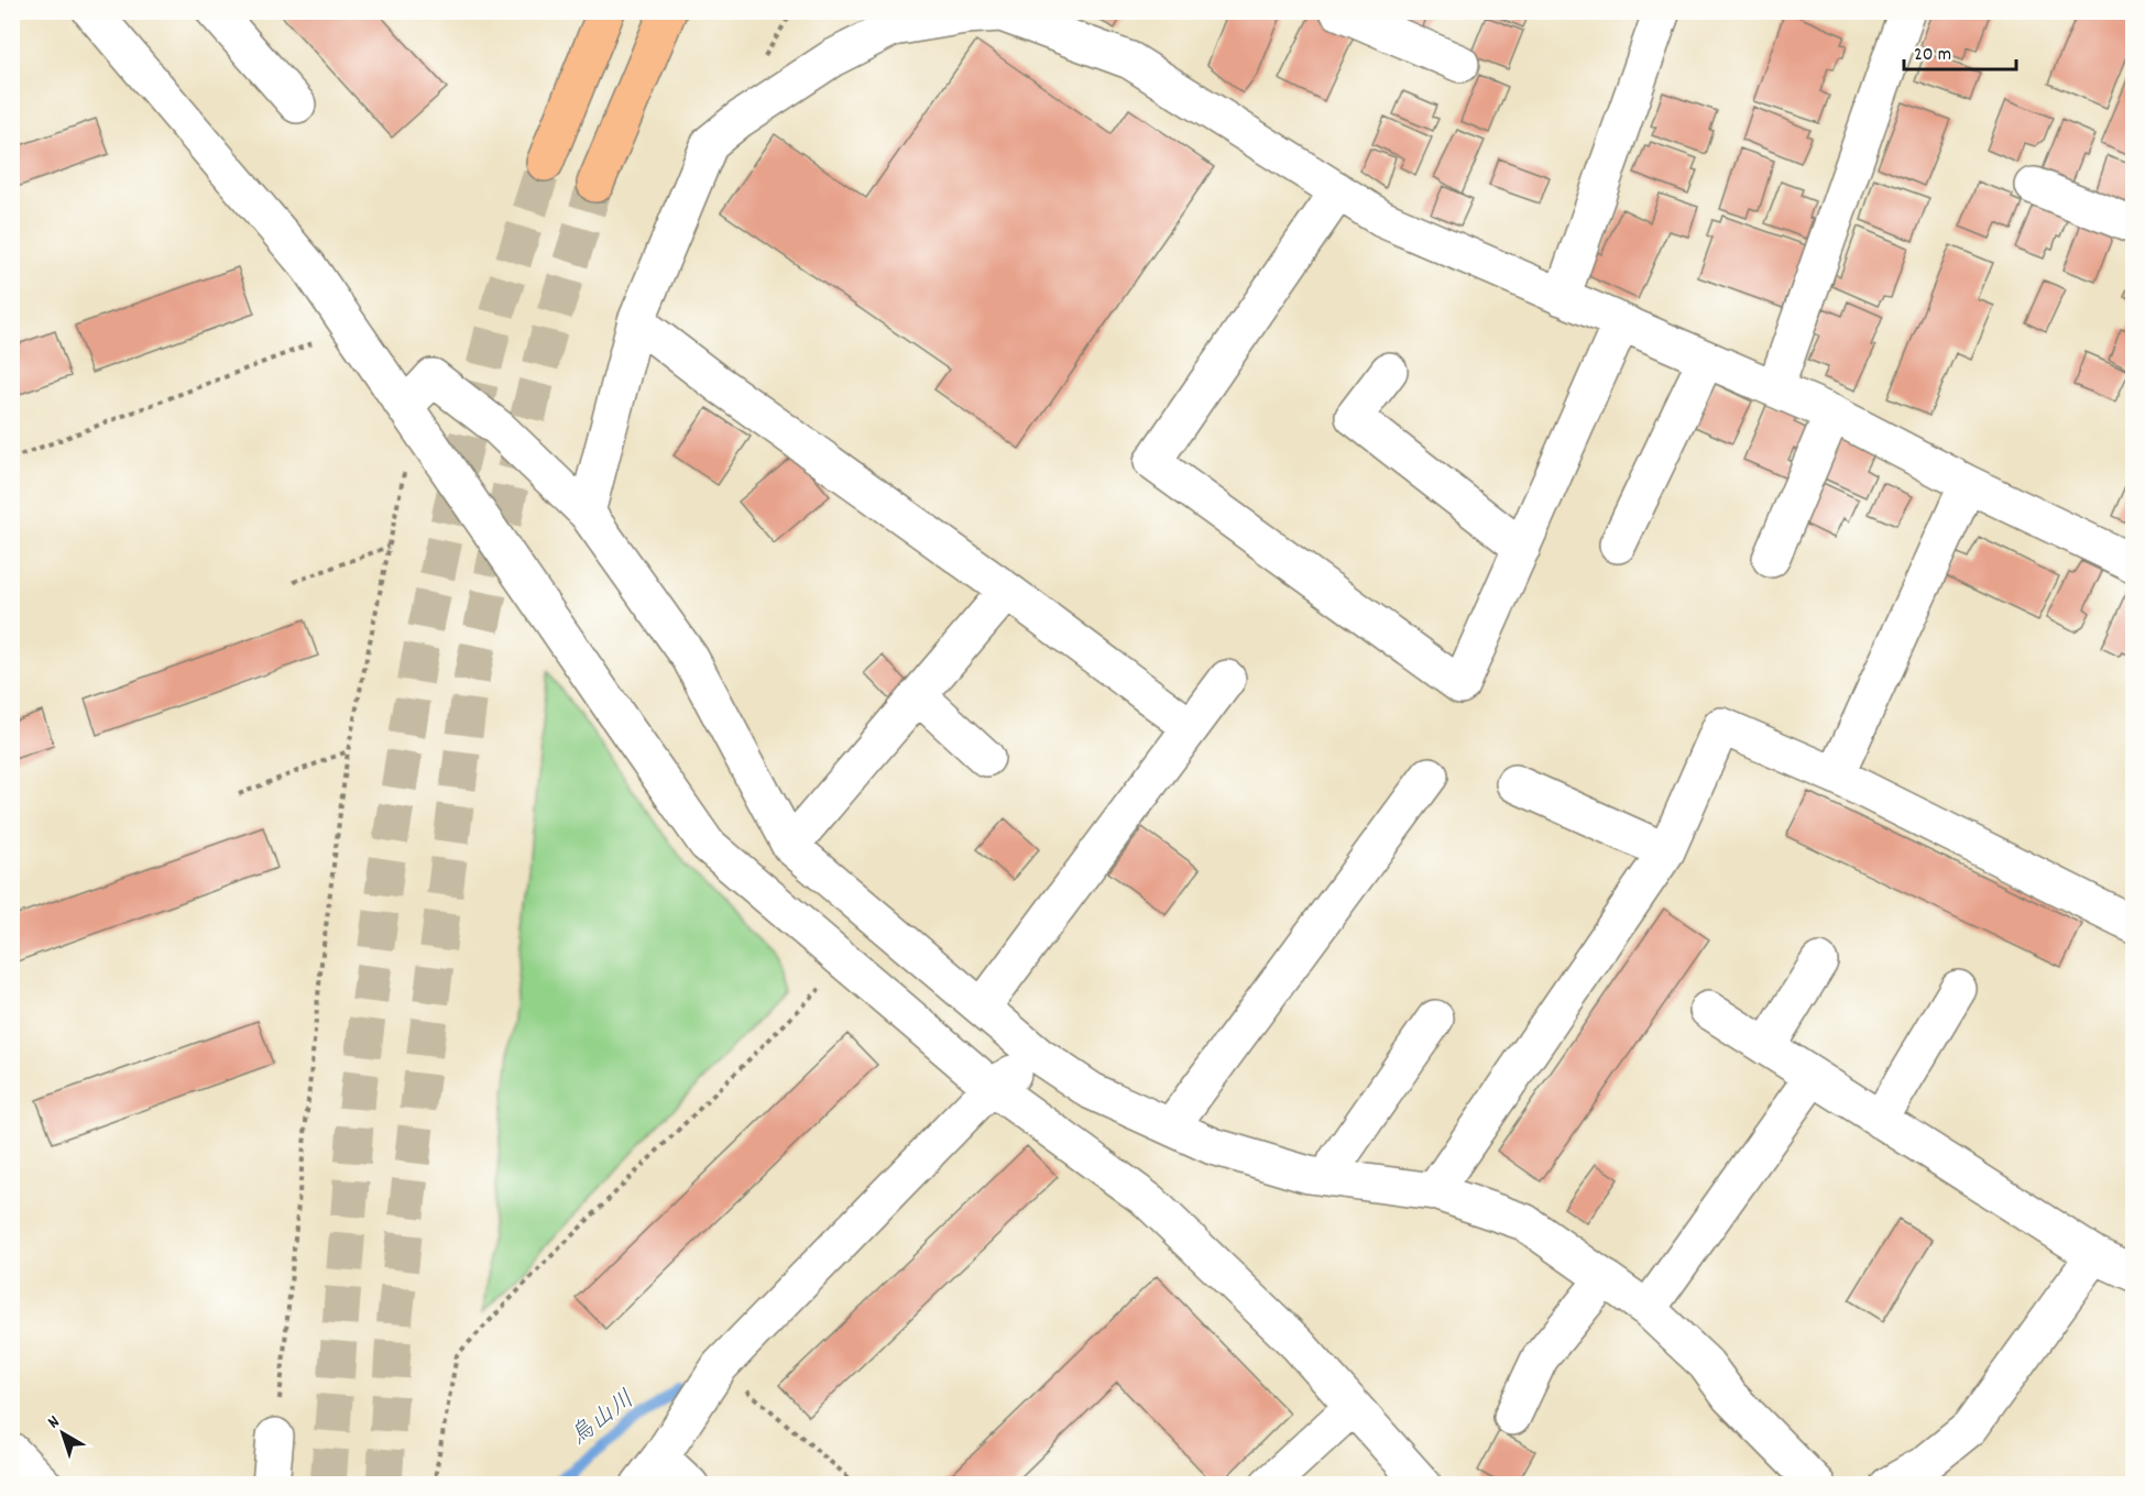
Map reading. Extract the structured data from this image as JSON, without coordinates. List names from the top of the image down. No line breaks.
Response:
{"water":["烏山川"],"scale_bar":"20 m","north":"top left"}
